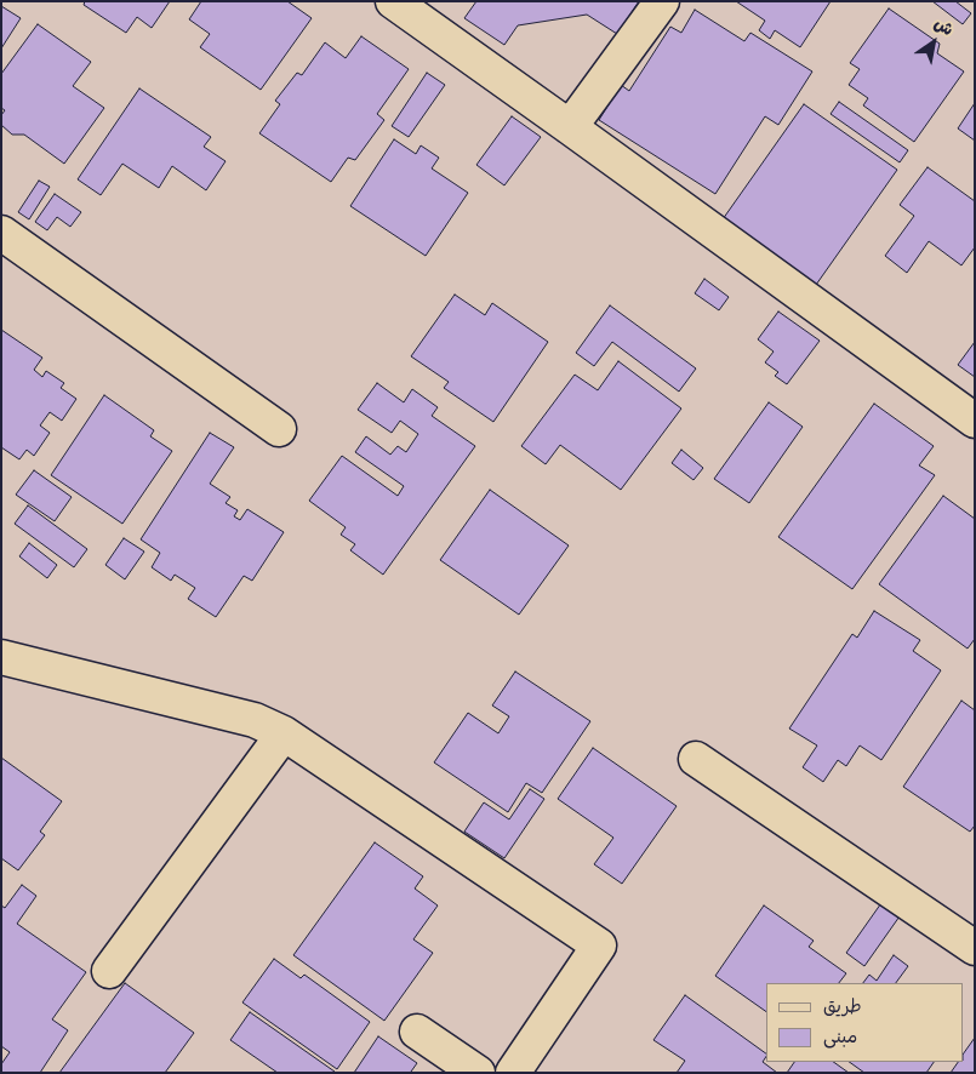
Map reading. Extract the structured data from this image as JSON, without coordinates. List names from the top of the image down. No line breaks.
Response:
{"legend":["طريق","مبنى"],"north":"top right"}
